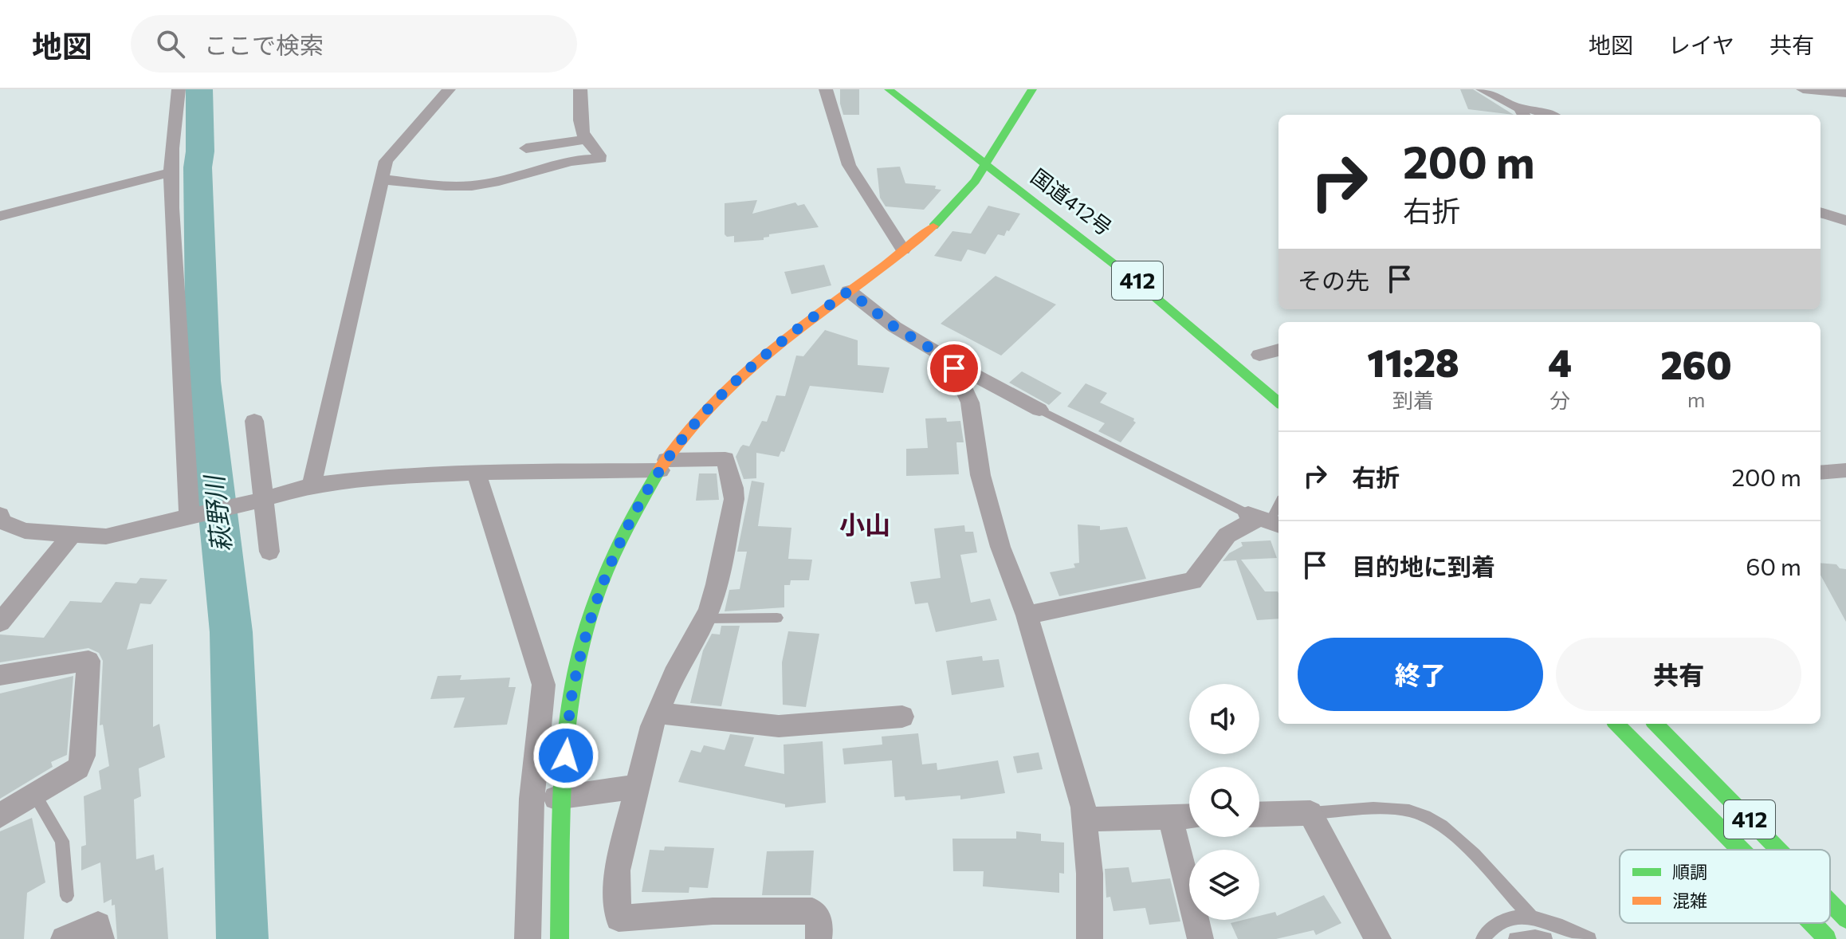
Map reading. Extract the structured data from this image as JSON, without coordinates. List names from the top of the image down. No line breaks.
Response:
{"streets":{"main road":["国道412号","412"]},"districts":["小山"],"water":["萩野川"],"legend":["順調","混雑"],"page":{"header":"地図","search":"ここで検索","nav":["地図","レイヤ","共有"],"turn":["200 m","右折"],"then":"その先","eta":["11:28","到着","4","分","260","m"],"list":[{"name":"右折","value":"200 m"},{"name":"目的地に到着","value":"60 m"}],"buttons":["終了","共有"]}}
